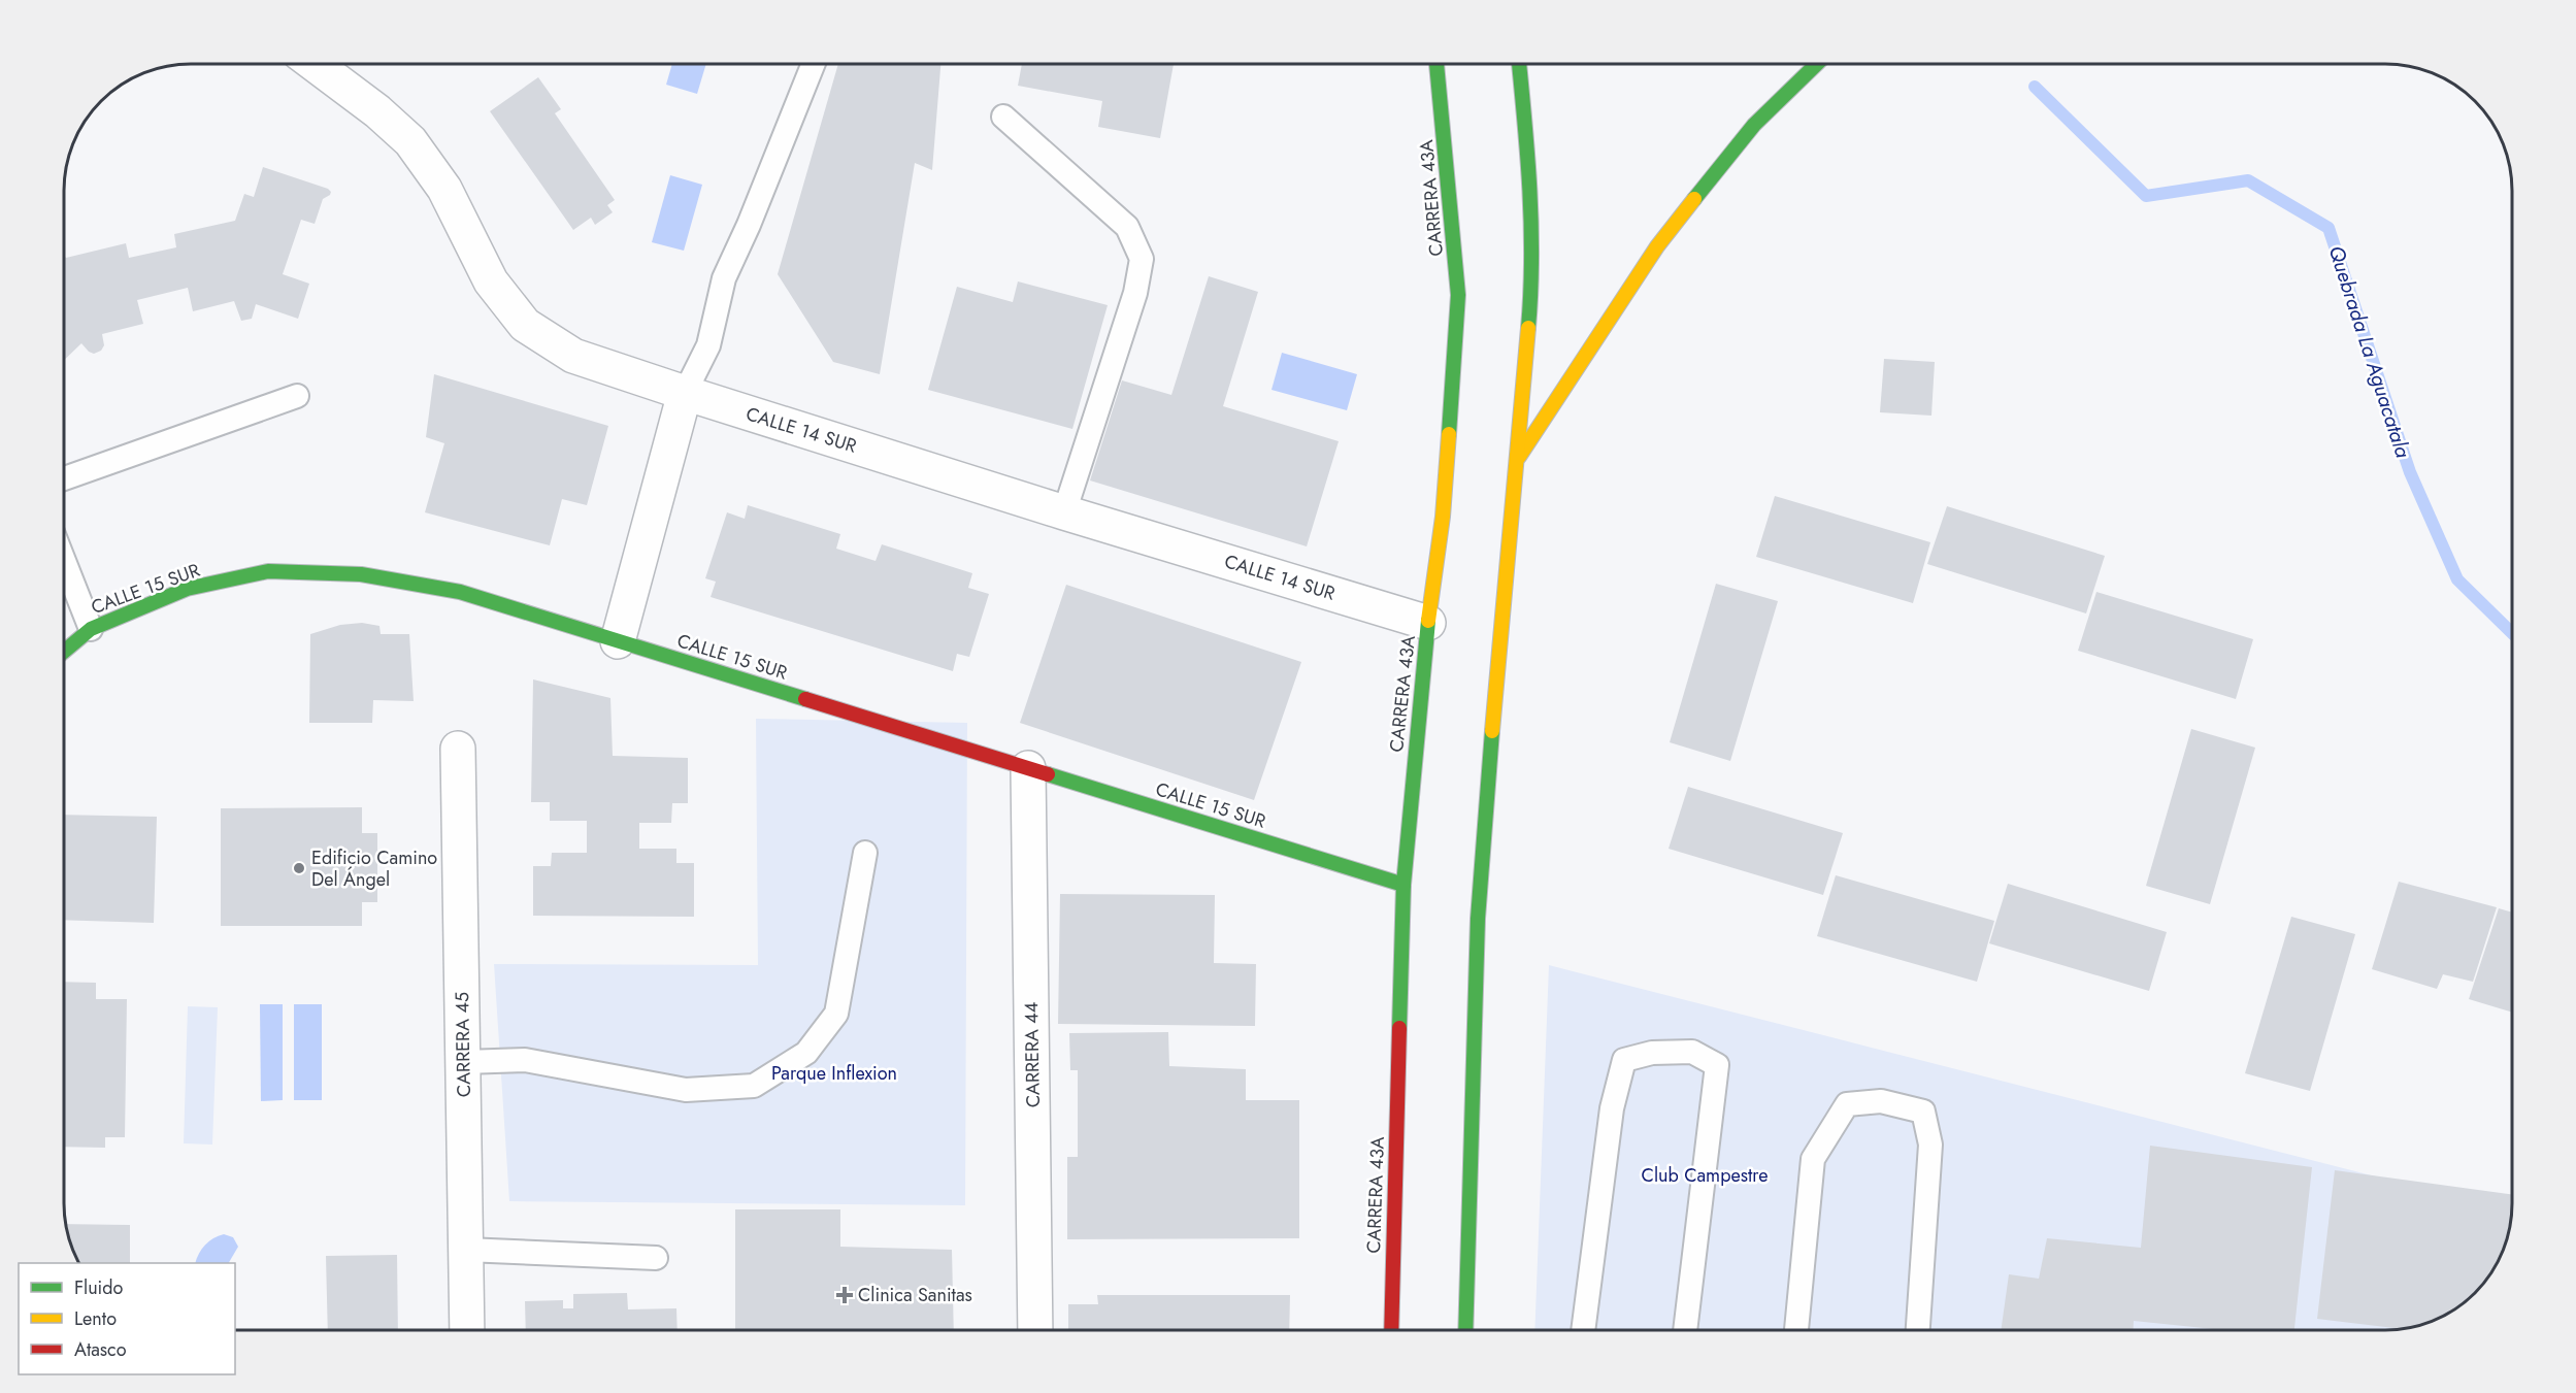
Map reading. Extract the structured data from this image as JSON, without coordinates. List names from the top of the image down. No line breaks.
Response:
{"streets":{"main road":["CARRERA 43A","CALLE 15 SUR"],"street":["CALLE 14 SUR","CARRERA 45","CARRERA 44"]},"crossings":[["CARRERA 43A","CALLE 14 SUR"],["CARRERA 43A","CALLE 15 SUR"],["CALLE 15 SUR","CARRERA 44"]],"water":["Quebrada La Aguacatala"],"parks":["Parque Inflexion","Club Campestre"],"places":{"other":["Edificio Camino Del Ángel"],"health":["Clinica Sanitas"]},"legend":["Fluido","Lento","Atasco"]}
